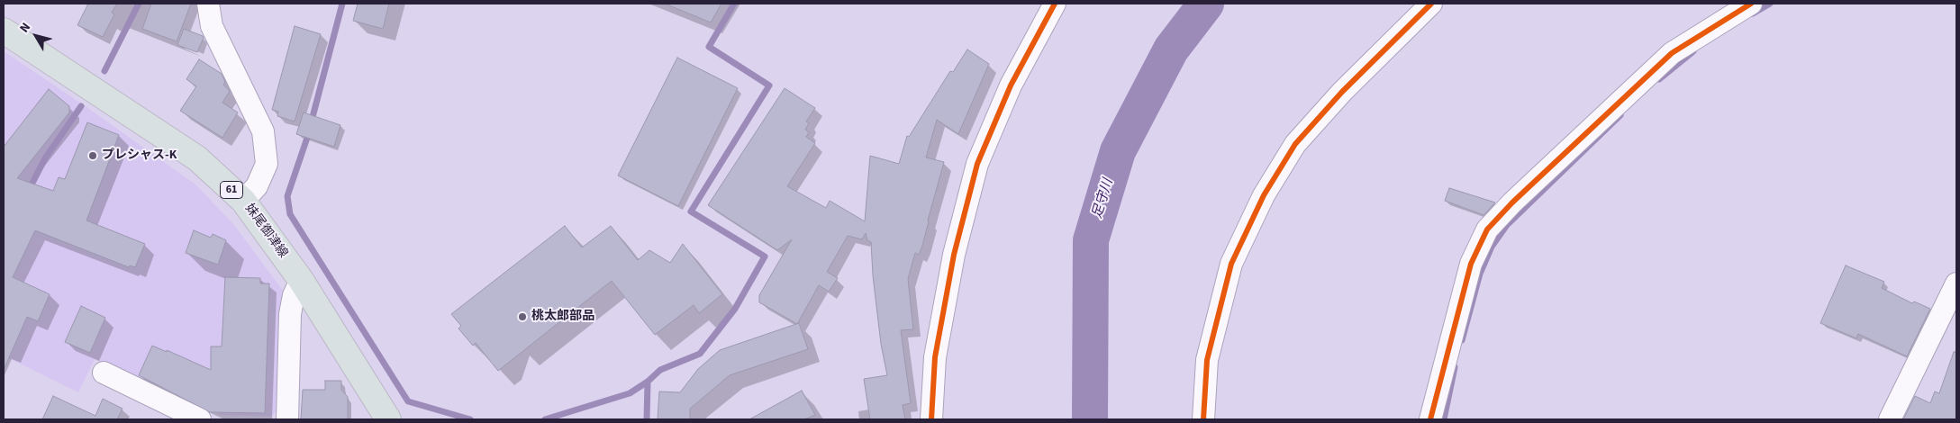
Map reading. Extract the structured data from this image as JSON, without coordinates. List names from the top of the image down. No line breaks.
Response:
{"streets":{"main road":["61","妹尾御津線"]},"water":["足守川"],"places":["プレシャス-K","桃太郎部品"],"north":"top left"}
